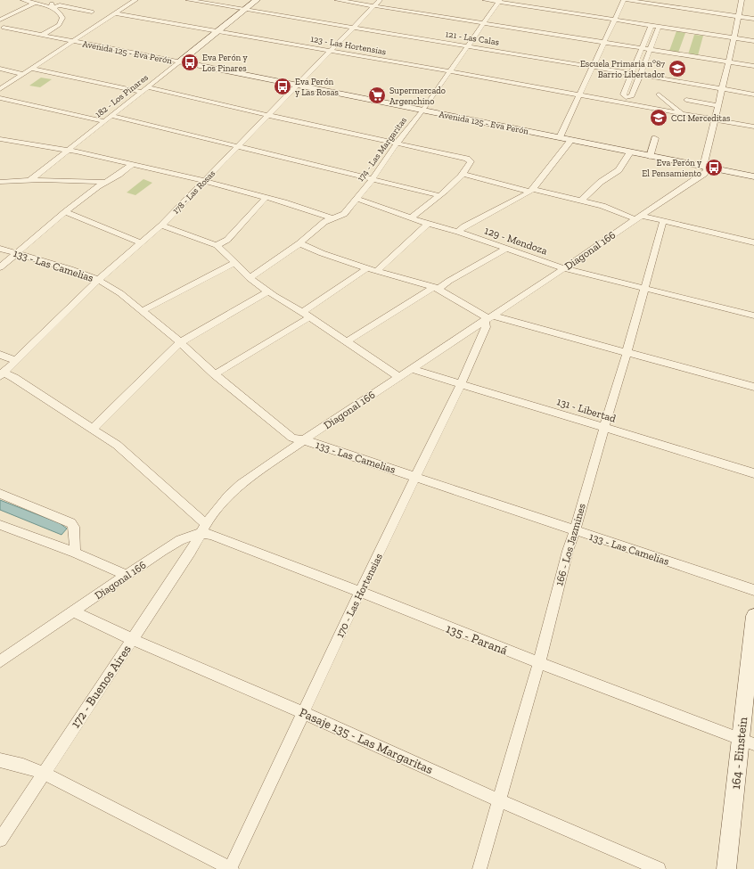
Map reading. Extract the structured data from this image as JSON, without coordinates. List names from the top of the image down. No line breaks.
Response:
{"streets":{"street":["121 - Las Calas","123 - Las Hortensias","Avenida 125 - Eva Perón","182 - Los Pinares","174 - Las Margaritas","178 - Las Rosas","129 - Mendoza","Diagonal 166","133 - Las Camelias","131 - Libertad","166 - Los Jazmines","170 - Las Hortensias","135 - Paraná","172 - Buenos Aires","Pasaje 135 - Las Margaritas","164 - Einstein"]},"crossings":[["121 - Las Calas","182 - Los Pinares"],["121 - Las Calas","174 - Las Margaritas"],["121 - Las Calas","178 - Las Rosas"],["123 - Las Hortensias","182 - Los Pinares"],["123 - Las Hortensias","174 - Las Margaritas"],["123 - Las Hortensias","178 - Las Rosas"],["Avenida 125 - Eva Perón","182 - Los Pinares"],["Avenida 125 - Eva Perón","174 - Las Margaritas"],["Avenida 125 - Eva Perón","178 - Las Rosas"],["Avenida 125 - Eva Perón","Diagonal 166"],["174 - Las Margaritas","129 - Mendoza"],["178 - Las Rosas","133 - Las Camelias"],["178 - Las Rosas","135 - Paraná"],["129 - Mendoza","Diagonal 166"],["129 - Mendoza","166 - Los Jazmines"],["Diagonal 166","133 - Las Camelias"],["Diagonal 166","131 - Libertad"],["Diagonal 166","170 - Las Hortensias"],["Diagonal 166","135 - Paraná"],["Diagonal 166","172 - Buenos Aires"],["Diagonal 166","Pasaje 135 - Las Margaritas"],["133 - Las Camelias","166 - Los Jazmines"],["133 - Las Camelias","170 - Las Hortensias"],["131 - Libertad","166 - Los Jazmines"],["131 - Libertad","170 - Las Hortensias"],["166 - Los Jazmines","135 - Paraná"],["166 - Los Jazmines","Pasaje 135 - Las Margaritas"],["170 - Las Hortensias","135 - Paraná"],["170 - Las Hortensias","Pasaje 135 - Las Margaritas"],["135 - Paraná","172 - Buenos Aires"],["135 - Paraná","164 - Einstein"],["172 - Buenos Aires","Pasaje 135 - Las Margaritas"]],"places":{"bus stop":["Eva Perón y Los Pinares","Eva Perón y Las Rosas","Eva Perón y El Pensamiento"],"school or university":["Escuela Primaria n°87 Barrio Libertador","CCI Merceditas"],"supermarket":["Supermercado Argenchino"]}}
